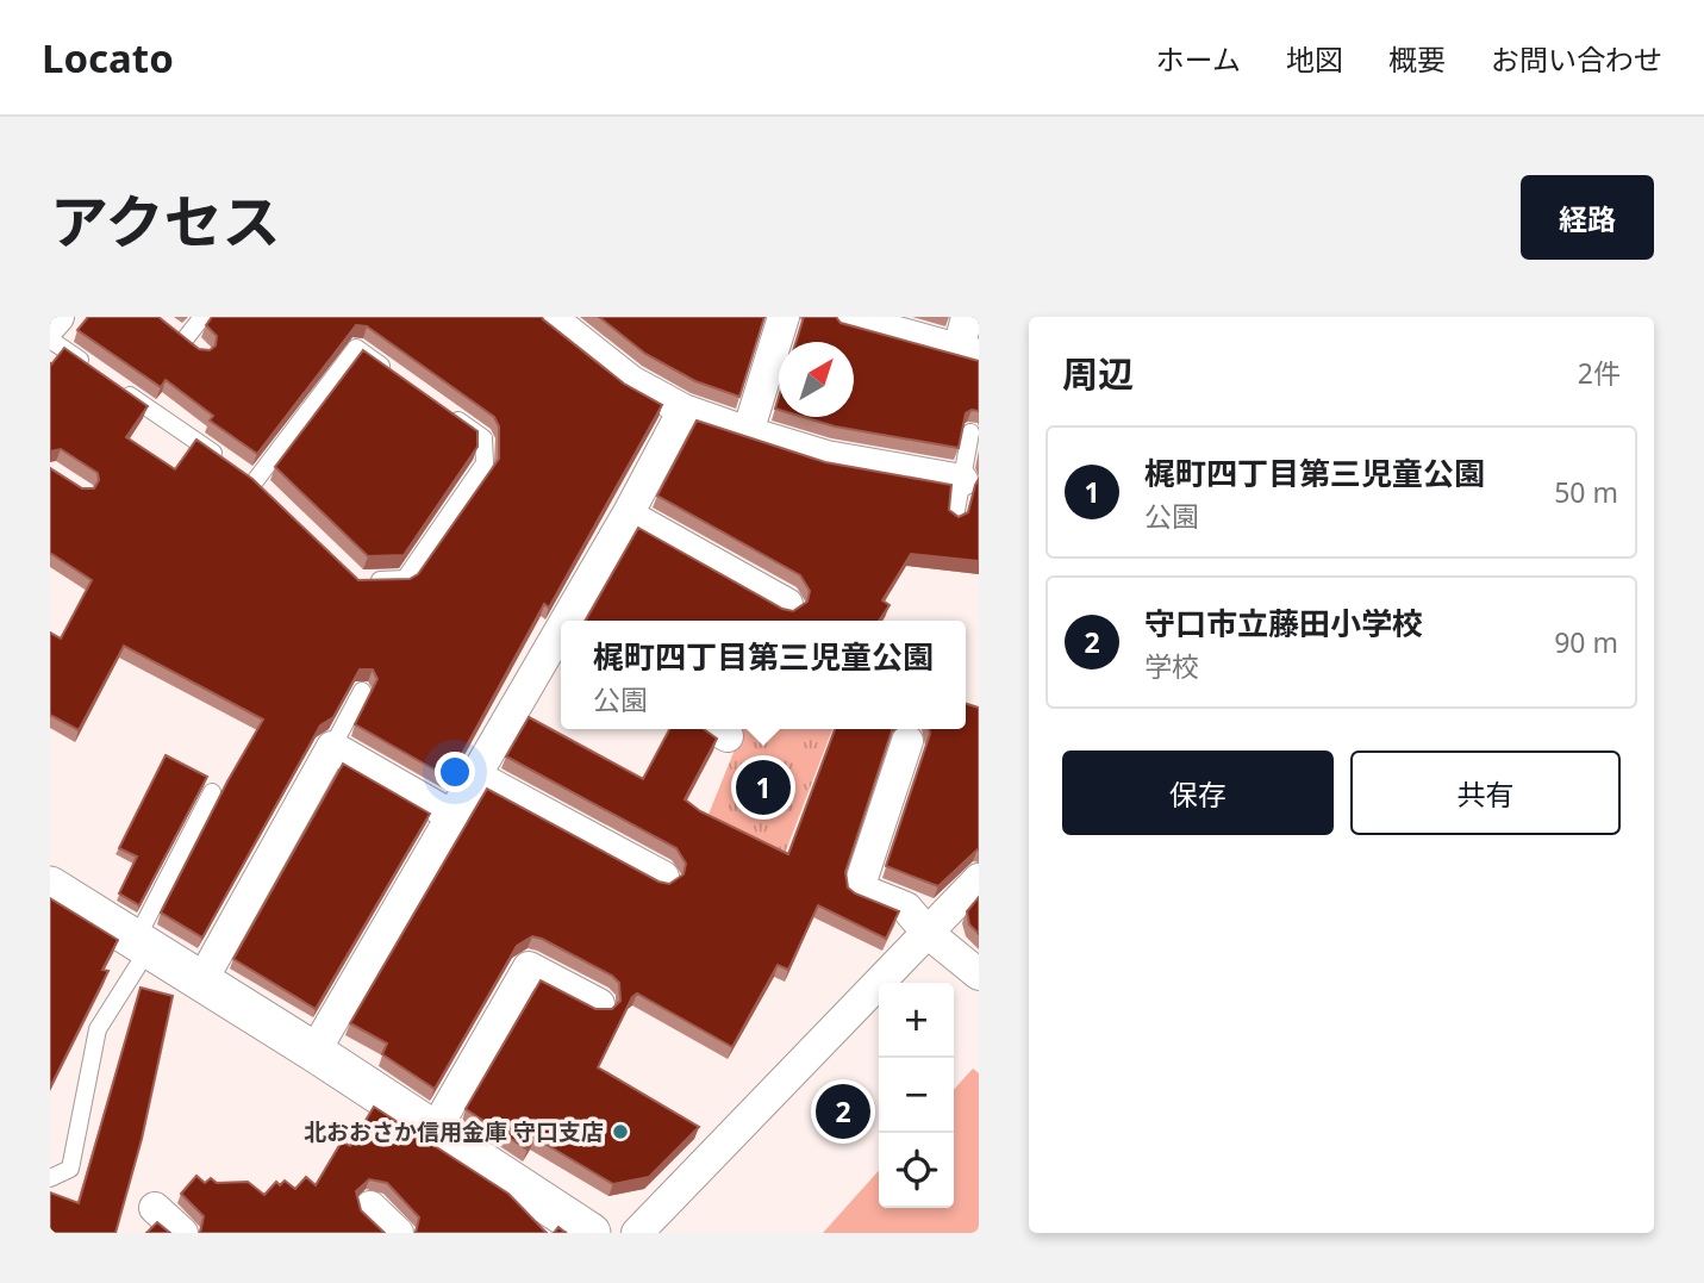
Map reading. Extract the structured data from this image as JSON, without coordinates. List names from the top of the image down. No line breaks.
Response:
{"places":["北おおさか信用金庫 守口支店"],"north":"top right","page":{"header":"Locato","nav":["ホーム","地図","概要","お問い合わせ"],"title":"アクセス","buttons":["経路",["保存","共有"]],"heading":["周辺","2件"],"list":[{"mark":"1","name":"梶町四丁目第三児童公園","note":"公園","value":"50 m"},{"mark":"2","name":"守口市立藤田小学校","note":"学校","value":"90 m"}],"popup":["梶町四丁目第三児童公園","公園"],"pins":["1","2"],"map_buttons":["+","−"]}}
